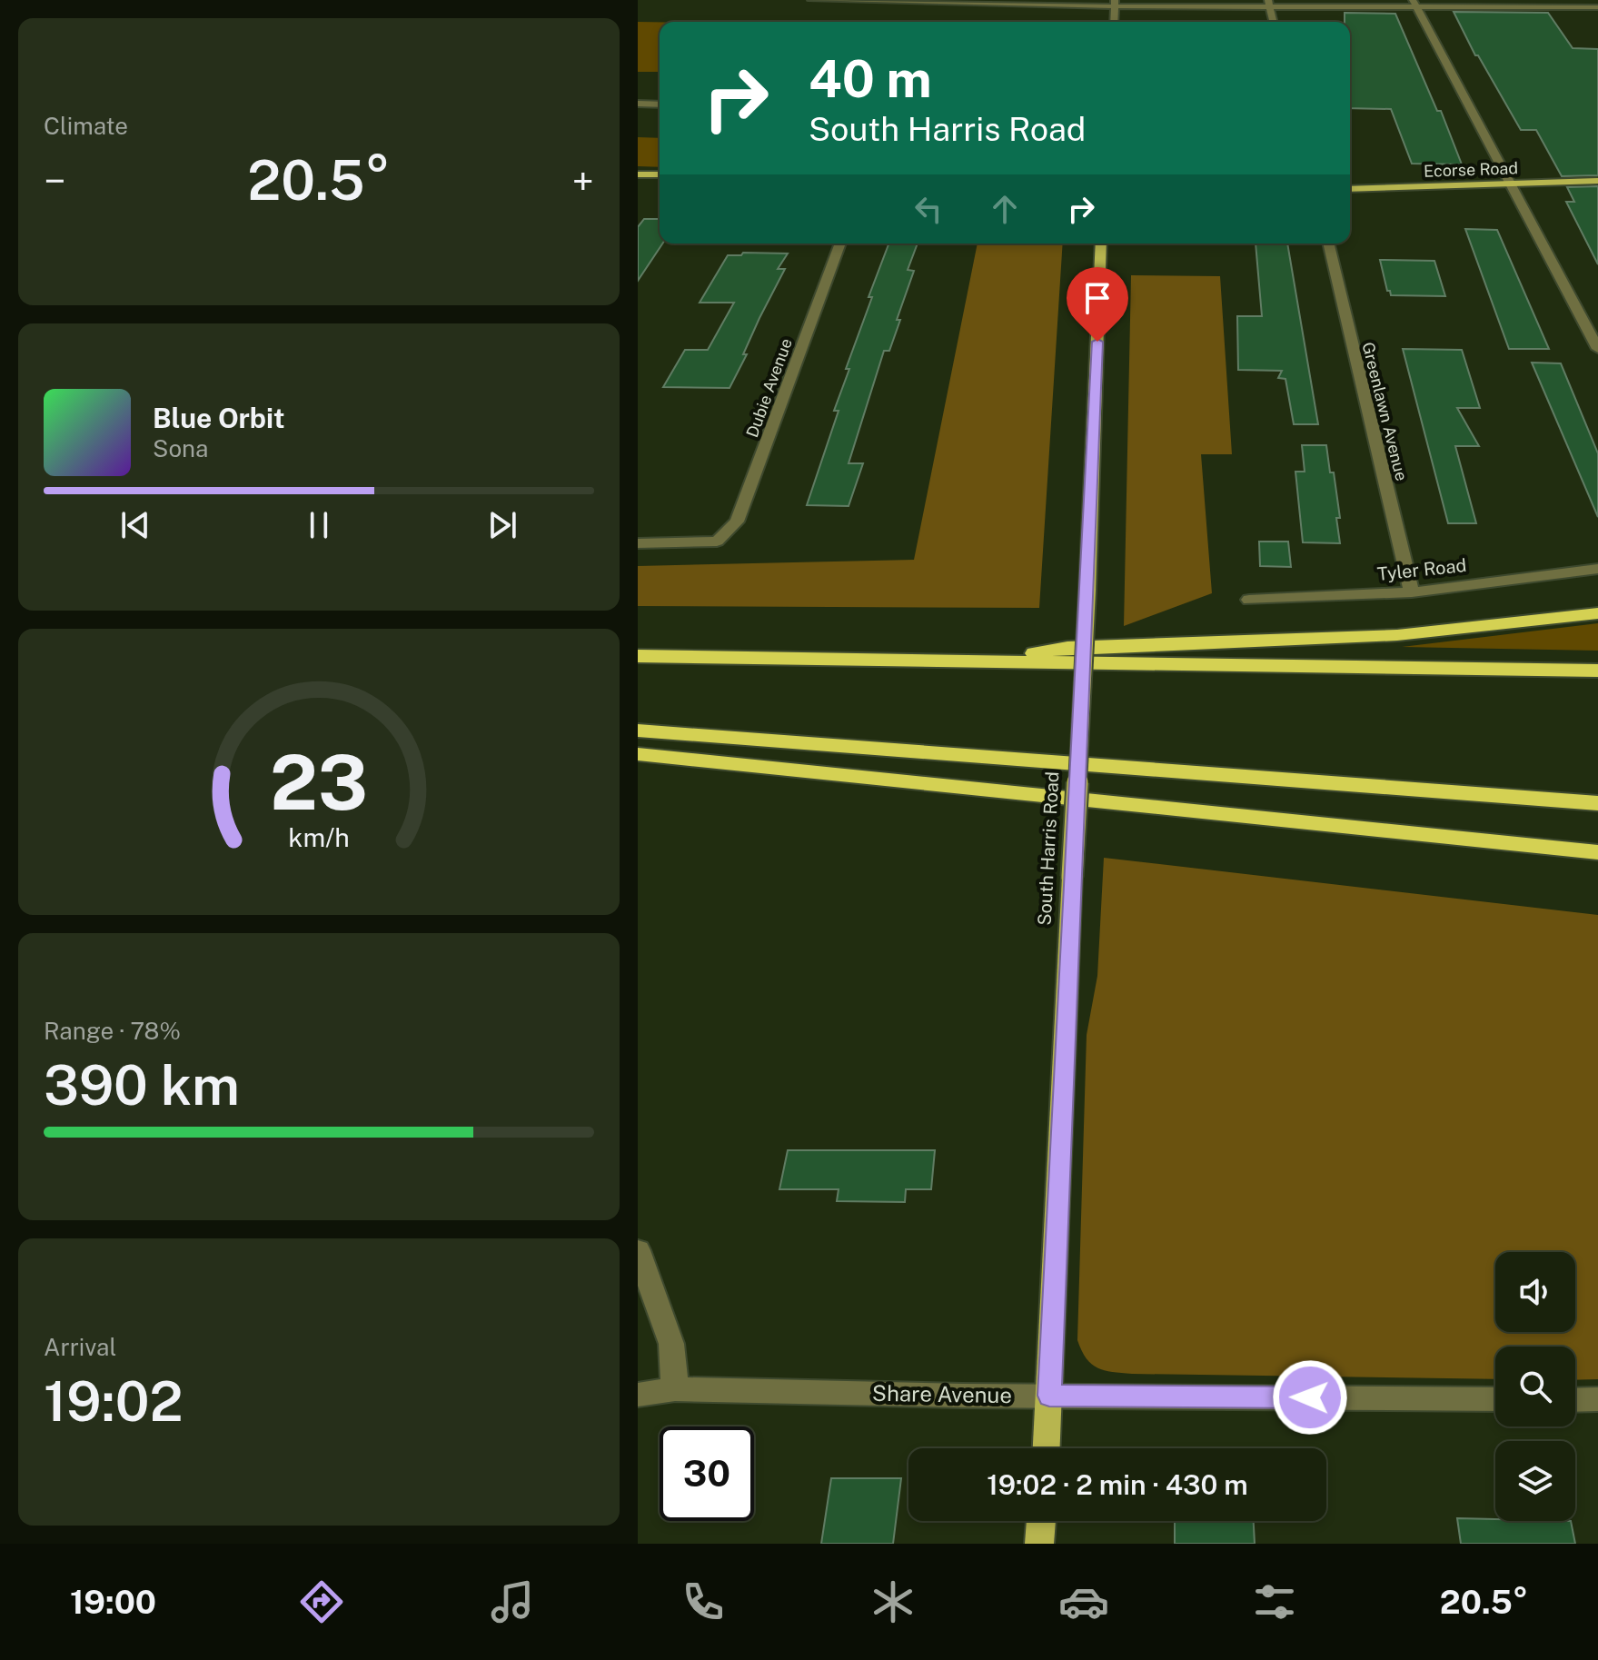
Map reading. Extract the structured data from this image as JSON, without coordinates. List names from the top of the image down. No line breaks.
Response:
{"streets":{"main road":["Ecorse Road","South Harris Road"],"street":["Dubie Avenue","Greenlawn Avenue","Tyler Road","Share Avenue"]},"crossings":[["Greenlawn Avenue","Tyler Road"],["South Harris Road","Share Avenue"]],"page":{"tile":["Climate",["Range · 78%","390 km"],["Arrival","19:02"]],"turn":["40 m","South Harris Road"],"heat":["−","20.5°","+"],"song":["Blue Orbit","Sona"],"limit":"30","trip":"19:02 · 2 min · 430 m","tabs":["19:00","20.5°"],"gauge":["23","km/h"]}}
